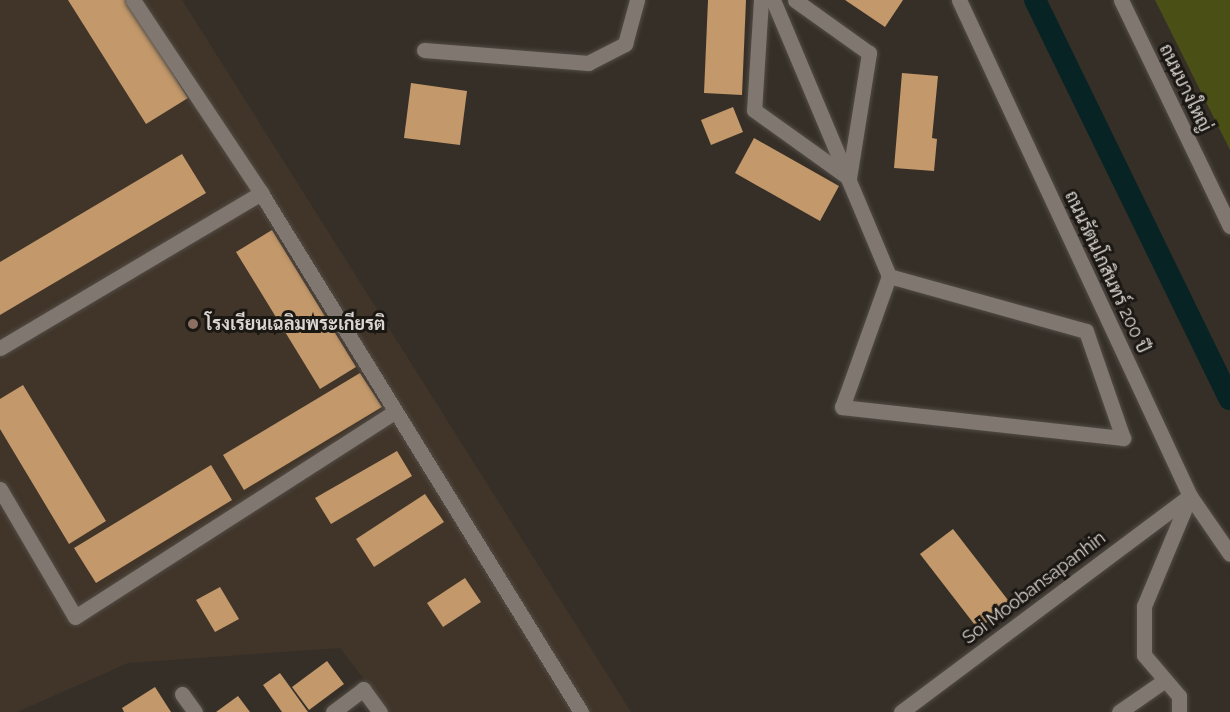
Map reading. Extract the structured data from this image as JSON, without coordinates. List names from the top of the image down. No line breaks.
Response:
{"streets":{"street":["ถนนบางใหญ่","ถนนรัตนโกสินทร์ 200 ปี","Soi Moobansapanhin"]},"crossings":[["ถนนรัตนโกสินทร์ 200 ปี","Soi Moobansapanhin"]],"places":["โรงเรียนเฉลิมพระเกียรติ"]}
